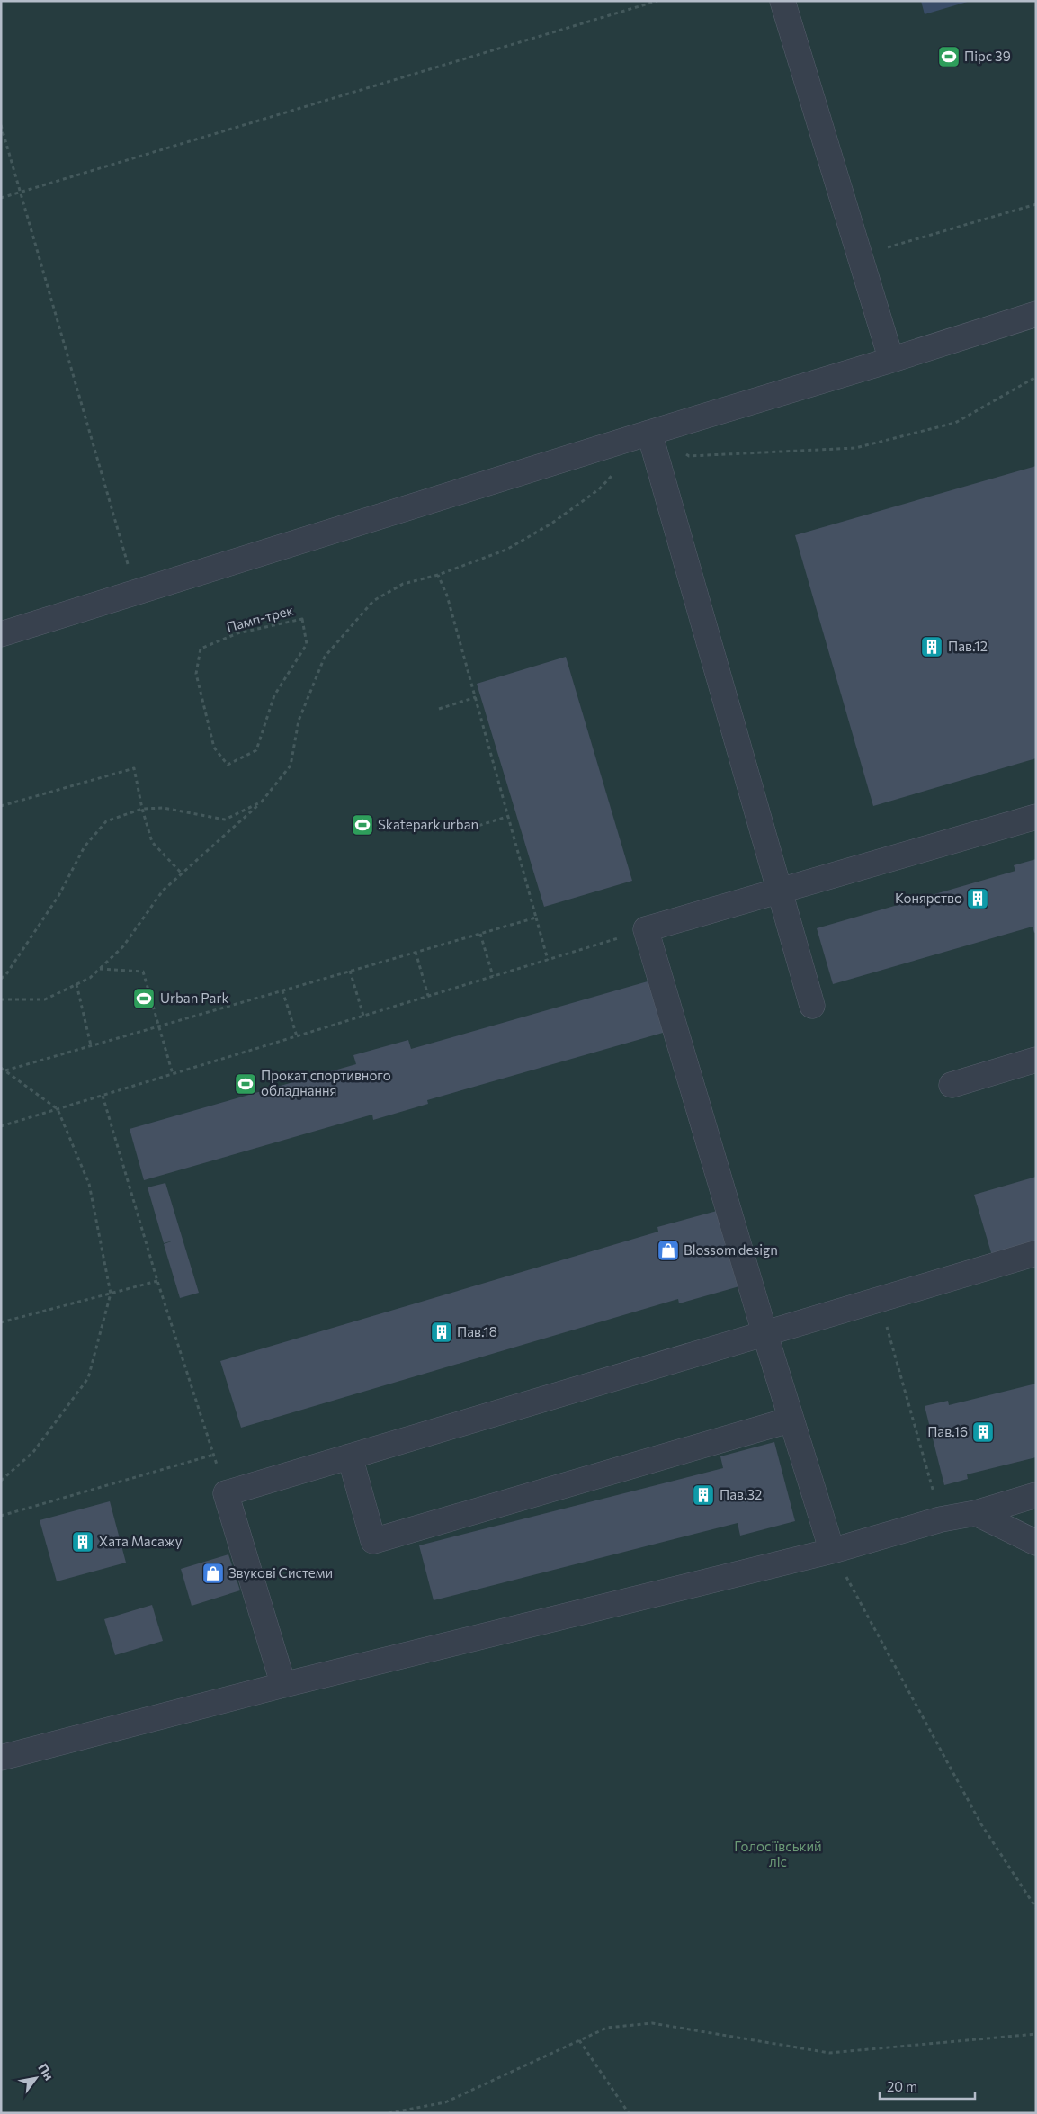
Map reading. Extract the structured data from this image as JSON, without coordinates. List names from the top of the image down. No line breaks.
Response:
{"streets":{"path":["Памп-трек"]},"parks":["Голосіївський ліс"],"places":{"sports":["Пірс 39","Skatepark urban","Urban Park","Прокат спортивного обладнання"],"building":["Пав.12","Конярство","Пав.18","Пав.16","Пав.32","Хата Масажу"],"shop":["Blossom design","Звукові Системи"]},"scale_bar":"20 m","north":"top right"}
